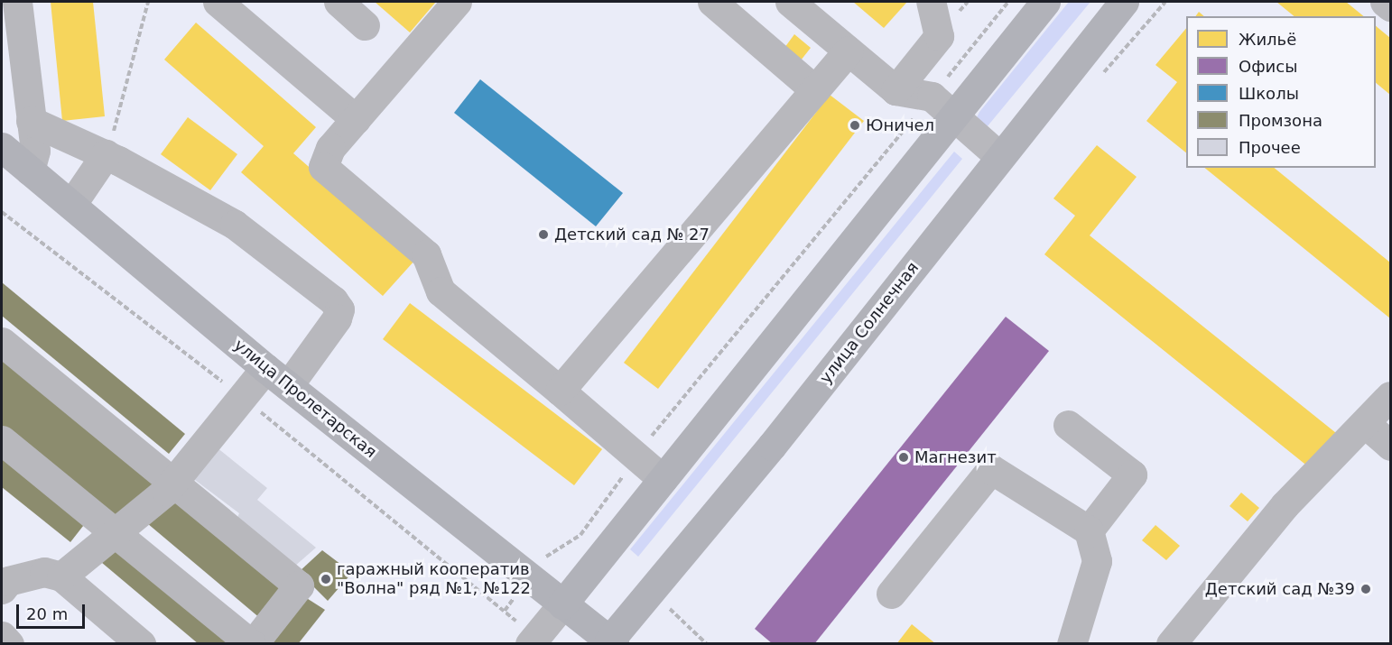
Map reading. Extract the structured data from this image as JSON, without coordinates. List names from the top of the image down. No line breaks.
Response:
{"streets":{"main road":["улица Солнечная","улица Пролетарская"]},"crossings":[["улица Солнечная","улица Пролетарская"]],"places":["Юничел","Детский сад № 27","Магнезит","гаражный кооператив \"Волна\" ряд №1, №122","Детский сад №39"],"legend":["Жильё","Офисы","Школы","Промзона","Прочее"],"scale_bar":"20 m"}
